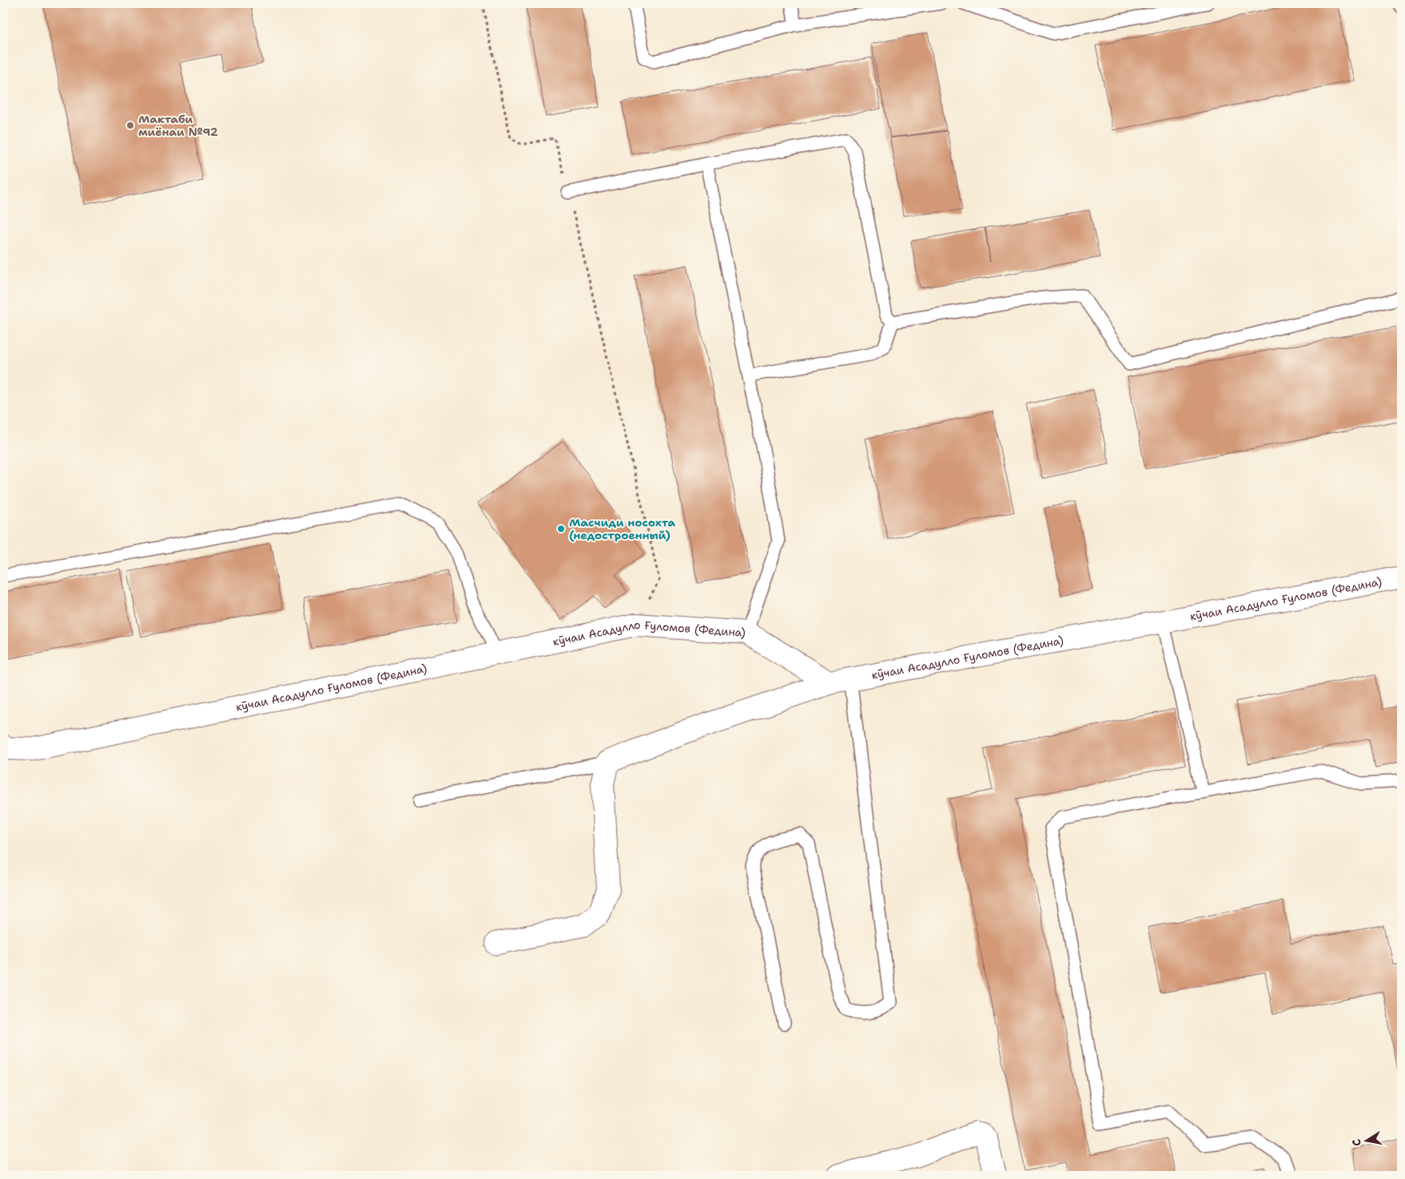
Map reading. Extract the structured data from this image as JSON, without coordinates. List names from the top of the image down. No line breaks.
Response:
{"streets":{"street":["кӯчаи Асадулло Ғуломов (Федина)"]},"places":["Мактаби миёнаи №92","Масчиди носохта (недостроенный)"],"north":"left"}
